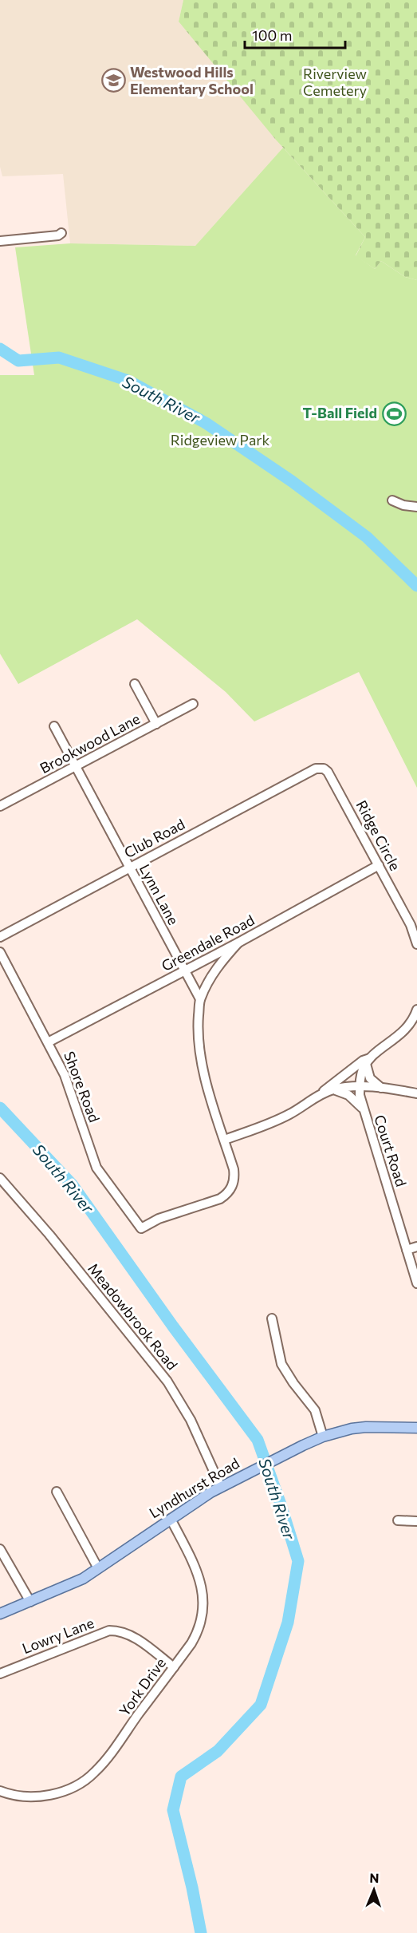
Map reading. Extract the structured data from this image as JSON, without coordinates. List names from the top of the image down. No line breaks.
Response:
{"streets":{"main road":["Lyndhurst Road"],"street":["Brookwood Lane","Ridge Circle","Club Road","Lynn Lane","Greendale Road","Shore Road","Court Road","Meadowbrook Road","Lowry Lane","York Drive"]},"crossings":[["Brookwood Lane","Lynn Lane"],["Ridge Circle","Club Road"],["Ridge Circle","Greendale Road"],["Club Road","Lynn Lane"],["Lynn Lane","Greendale Road"],["Greendale Road","Shore Road"],["Meadowbrook Road","Lyndhurst Road"],["Lyndhurst Road","York Drive"],["Lowry Lane","York Drive"]],"water":["South River"],"parks":["Riverview Cemetery","Ridgeview Park"],"places":{"school or university":["Westwood Hills Elementary School"],"sports":["T-Ball Field"]},"scale_bar":"100 m","north":"top"}
